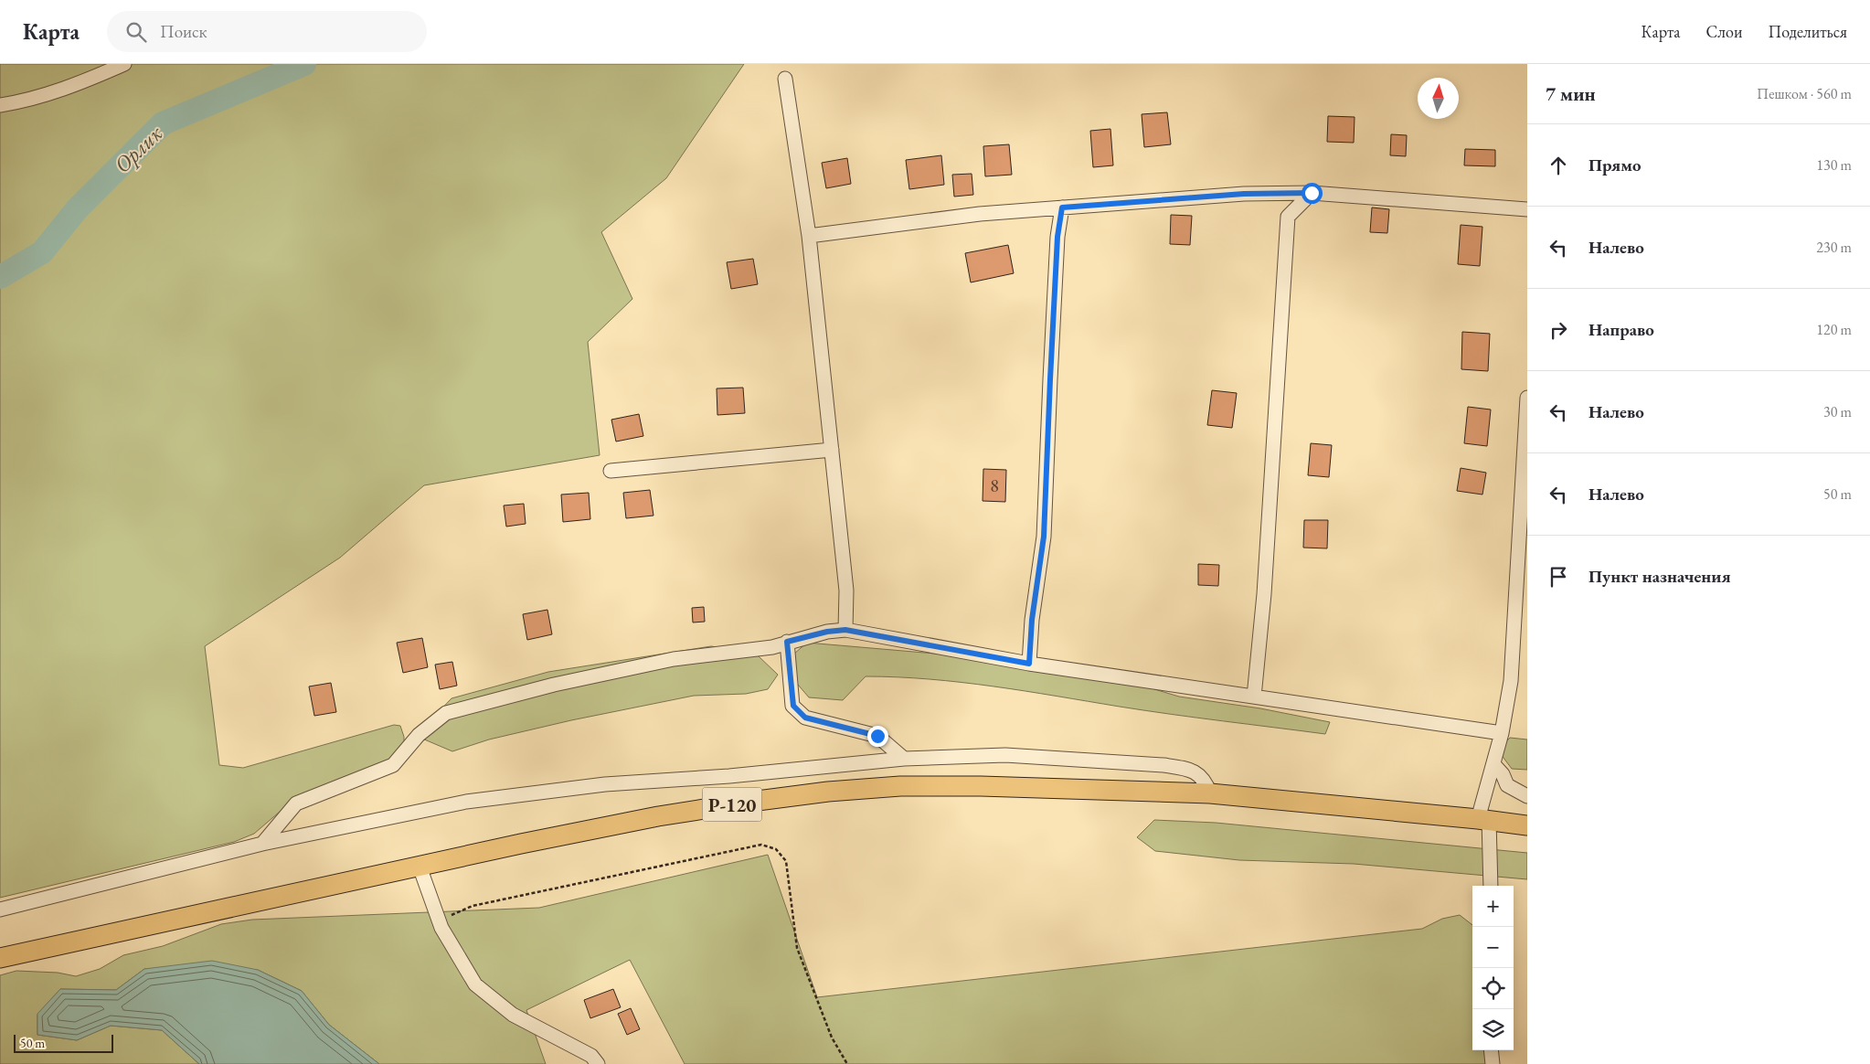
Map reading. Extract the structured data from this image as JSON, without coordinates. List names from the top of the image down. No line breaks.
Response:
{"streets":{"highway":["Р-120"]},"water":["Орлик"],"house_numbers":["8"],"scale_bar":"50 m","north":"top","page":{"header":"Карта","search":"Поиск","nav":["Карта","Слои","Поделиться"],"heading":["7 мин","Пешком · 560 m"],"list":[["Прямо","130 m"],["Налево","230 m"],["Направо","120 m"],["Налево","30 m"],["Налево","50 m"],"Пункт назначения"],"map_buttons":["+","−"],"scale":"50 m"}}
